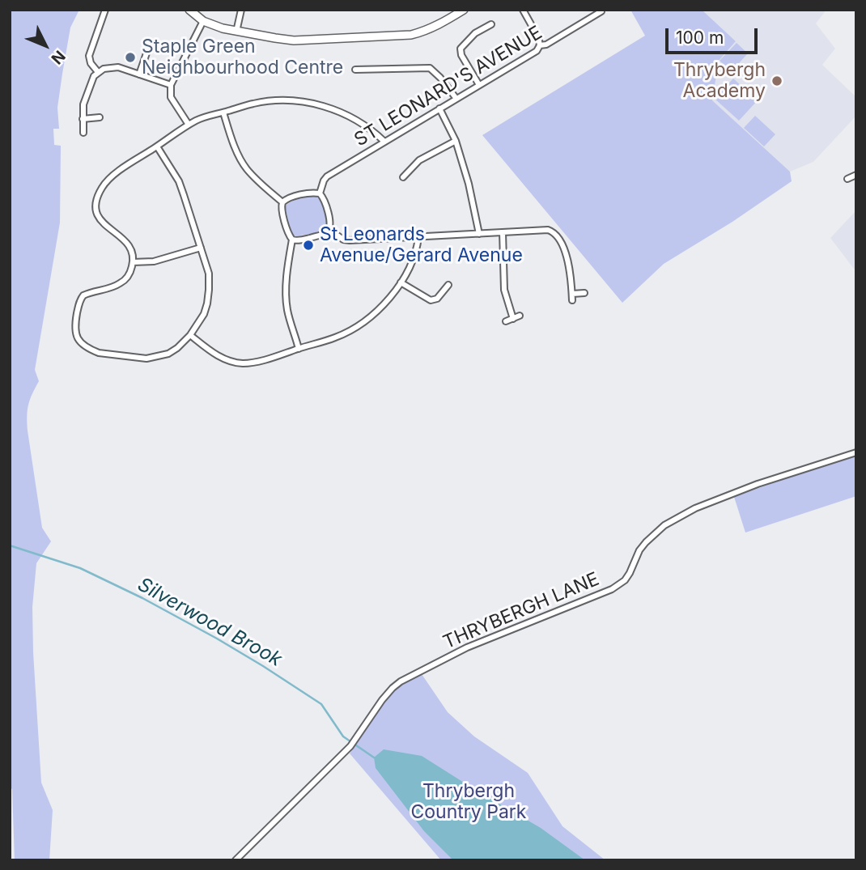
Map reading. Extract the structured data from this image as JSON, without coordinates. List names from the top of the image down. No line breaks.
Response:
{"streets":{"street":["ST LEONARD'S AVENUE","THRYBERGH LANE"]},"water":["Silverwood Brook"],"parks":["Thrybergh Country Park"],"places":["Staple Green Neighbourhood Centre","Thrybergh Academy","St Leonards Avenue/Gerard Avenue"],"scale_bar":"100 m","north":"bottom right"}
